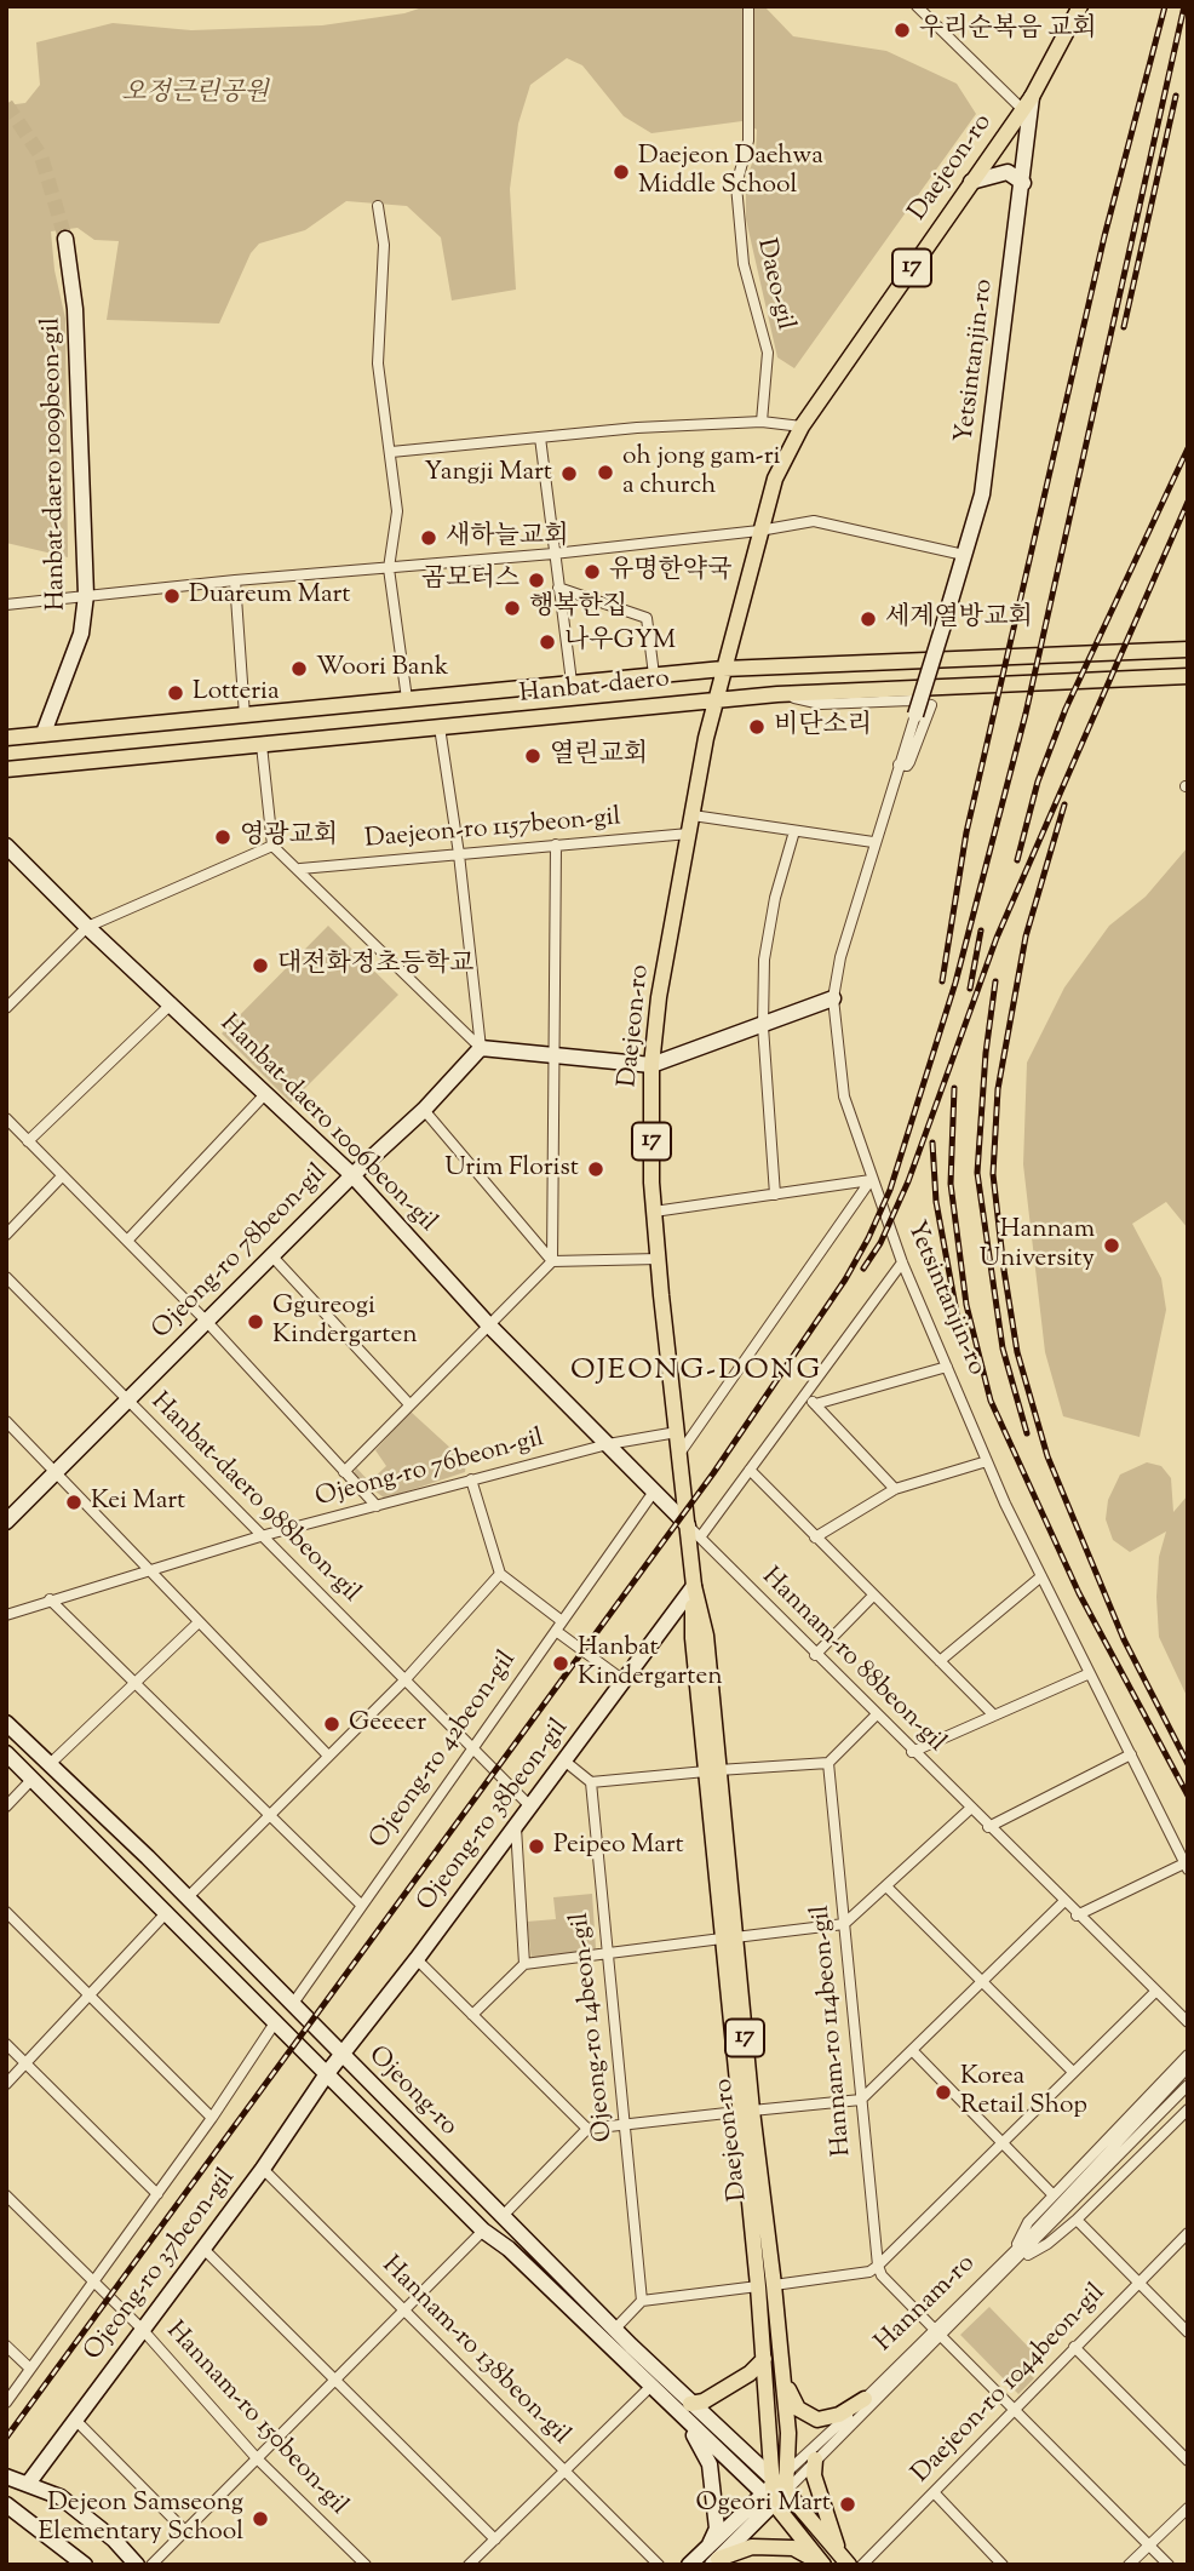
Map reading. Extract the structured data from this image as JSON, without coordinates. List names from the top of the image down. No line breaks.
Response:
{"streets":{"main road":["Daejeon-ro","17","Hanbat-daero"],"street":["Daeo-gil","Yetsintanjin-ro","Hanbat-daero 1009beon-gil","Daejeon-ro 1157beon-gil","Hanbat-daero 1006beon-gil","Ojeong-ro 78beon-gil","Ojeong-ro 76beon-gil","Hanbat-daero 988beon-gil","Hannam-ro 88beon-gil","Ojeong-ro 42beon-gil","Ojeong-ro 38beon-gil","Ojeong-ro 14beon-gil","Hannam-ro 114beon-gil","Ojeong-ro","Ojeong-ro 37beon-gil","Hannam-ro","Hannam-ro 138beon-gil","Daejeon-ro 1044beon-gil","Hannam-ro 150beon-gil"]},"crossings":[["Daejeon-ro","Yetsintanjin-ro"],["Daejeon-ro","Hanbat-daero"],["Daejeon-ro","Daejeon-ro 1157beon-gil"],["Daejeon-ro","Hanbat-daero 1006beon-gil"],["Daejeon-ro","Ojeong-ro 76beon-gil"],["Daejeon-ro","Hannam-ro 88beon-gil"],["Daejeon-ro","Ojeong-ro 38beon-gil"],["Daejeon-ro","Ojeong-ro"],["Daejeon-ro","Hannam-ro"],["Hanbat-daero 1009beon-gil","Hanbat-daero"],["Hanbat-daero 1006beon-gil","Ojeong-ro 78beon-gil"],["Hanbat-daero 1006beon-gil","Ojeong-ro 76beon-gil"],["Hanbat-daero 1006beon-gil","Hannam-ro 88beon-gil"],["Hanbat-daero 1006beon-gil","Ojeong-ro 42beon-gil"],["Ojeong-ro 78beon-gil","Hanbat-daero 988beon-gil"],["Ojeong-ro 76beon-gil","Hanbat-daero 988beon-gil"],["Hanbat-daero 988beon-gil","Ojeong-ro 42beon-gil"],["Hanbat-daero 988beon-gil","Ojeong-ro 38beon-gil"],["Ojeong-ro 42beon-gil","Ojeong-ro"],["Ojeong-ro 38beon-gil","Ojeong-ro"],["Ojeong-ro 38beon-gil","Ojeong-ro 37beon-gil"],["Ojeong-ro","Ojeong-ro 37beon-gil"],["Ojeong-ro","Hannam-ro"],["Ojeong-ro 37beon-gil","Hannam-ro 138beon-gil"],["Ojeong-ro 37beon-gil","Hannam-ro 150beon-gil"]],"districts":["OJEONG-DONG"],"parks":["오정근린공원"],"places":["우리순복음 교회","Daejeon Daehwa Middle School","oh jong gam-ri a church","Yangji Mart","새하늘교회","유명한약국","곰모터스","Duareum Mart","행복한집","세계열방교회","나우GYM","Woori Bank","Lotteria","비단소리","열린교회","영광교회","대전화정초등학교","Urim Florist","Hannam University","Ggureogi Kindergarten","Kei Mart","Hanbat Kindergarten","Geeeer","Peipeo Mart","Korea Retail Shop","Ogeori Mart","Dejeon Samseong Elementary School"]}
